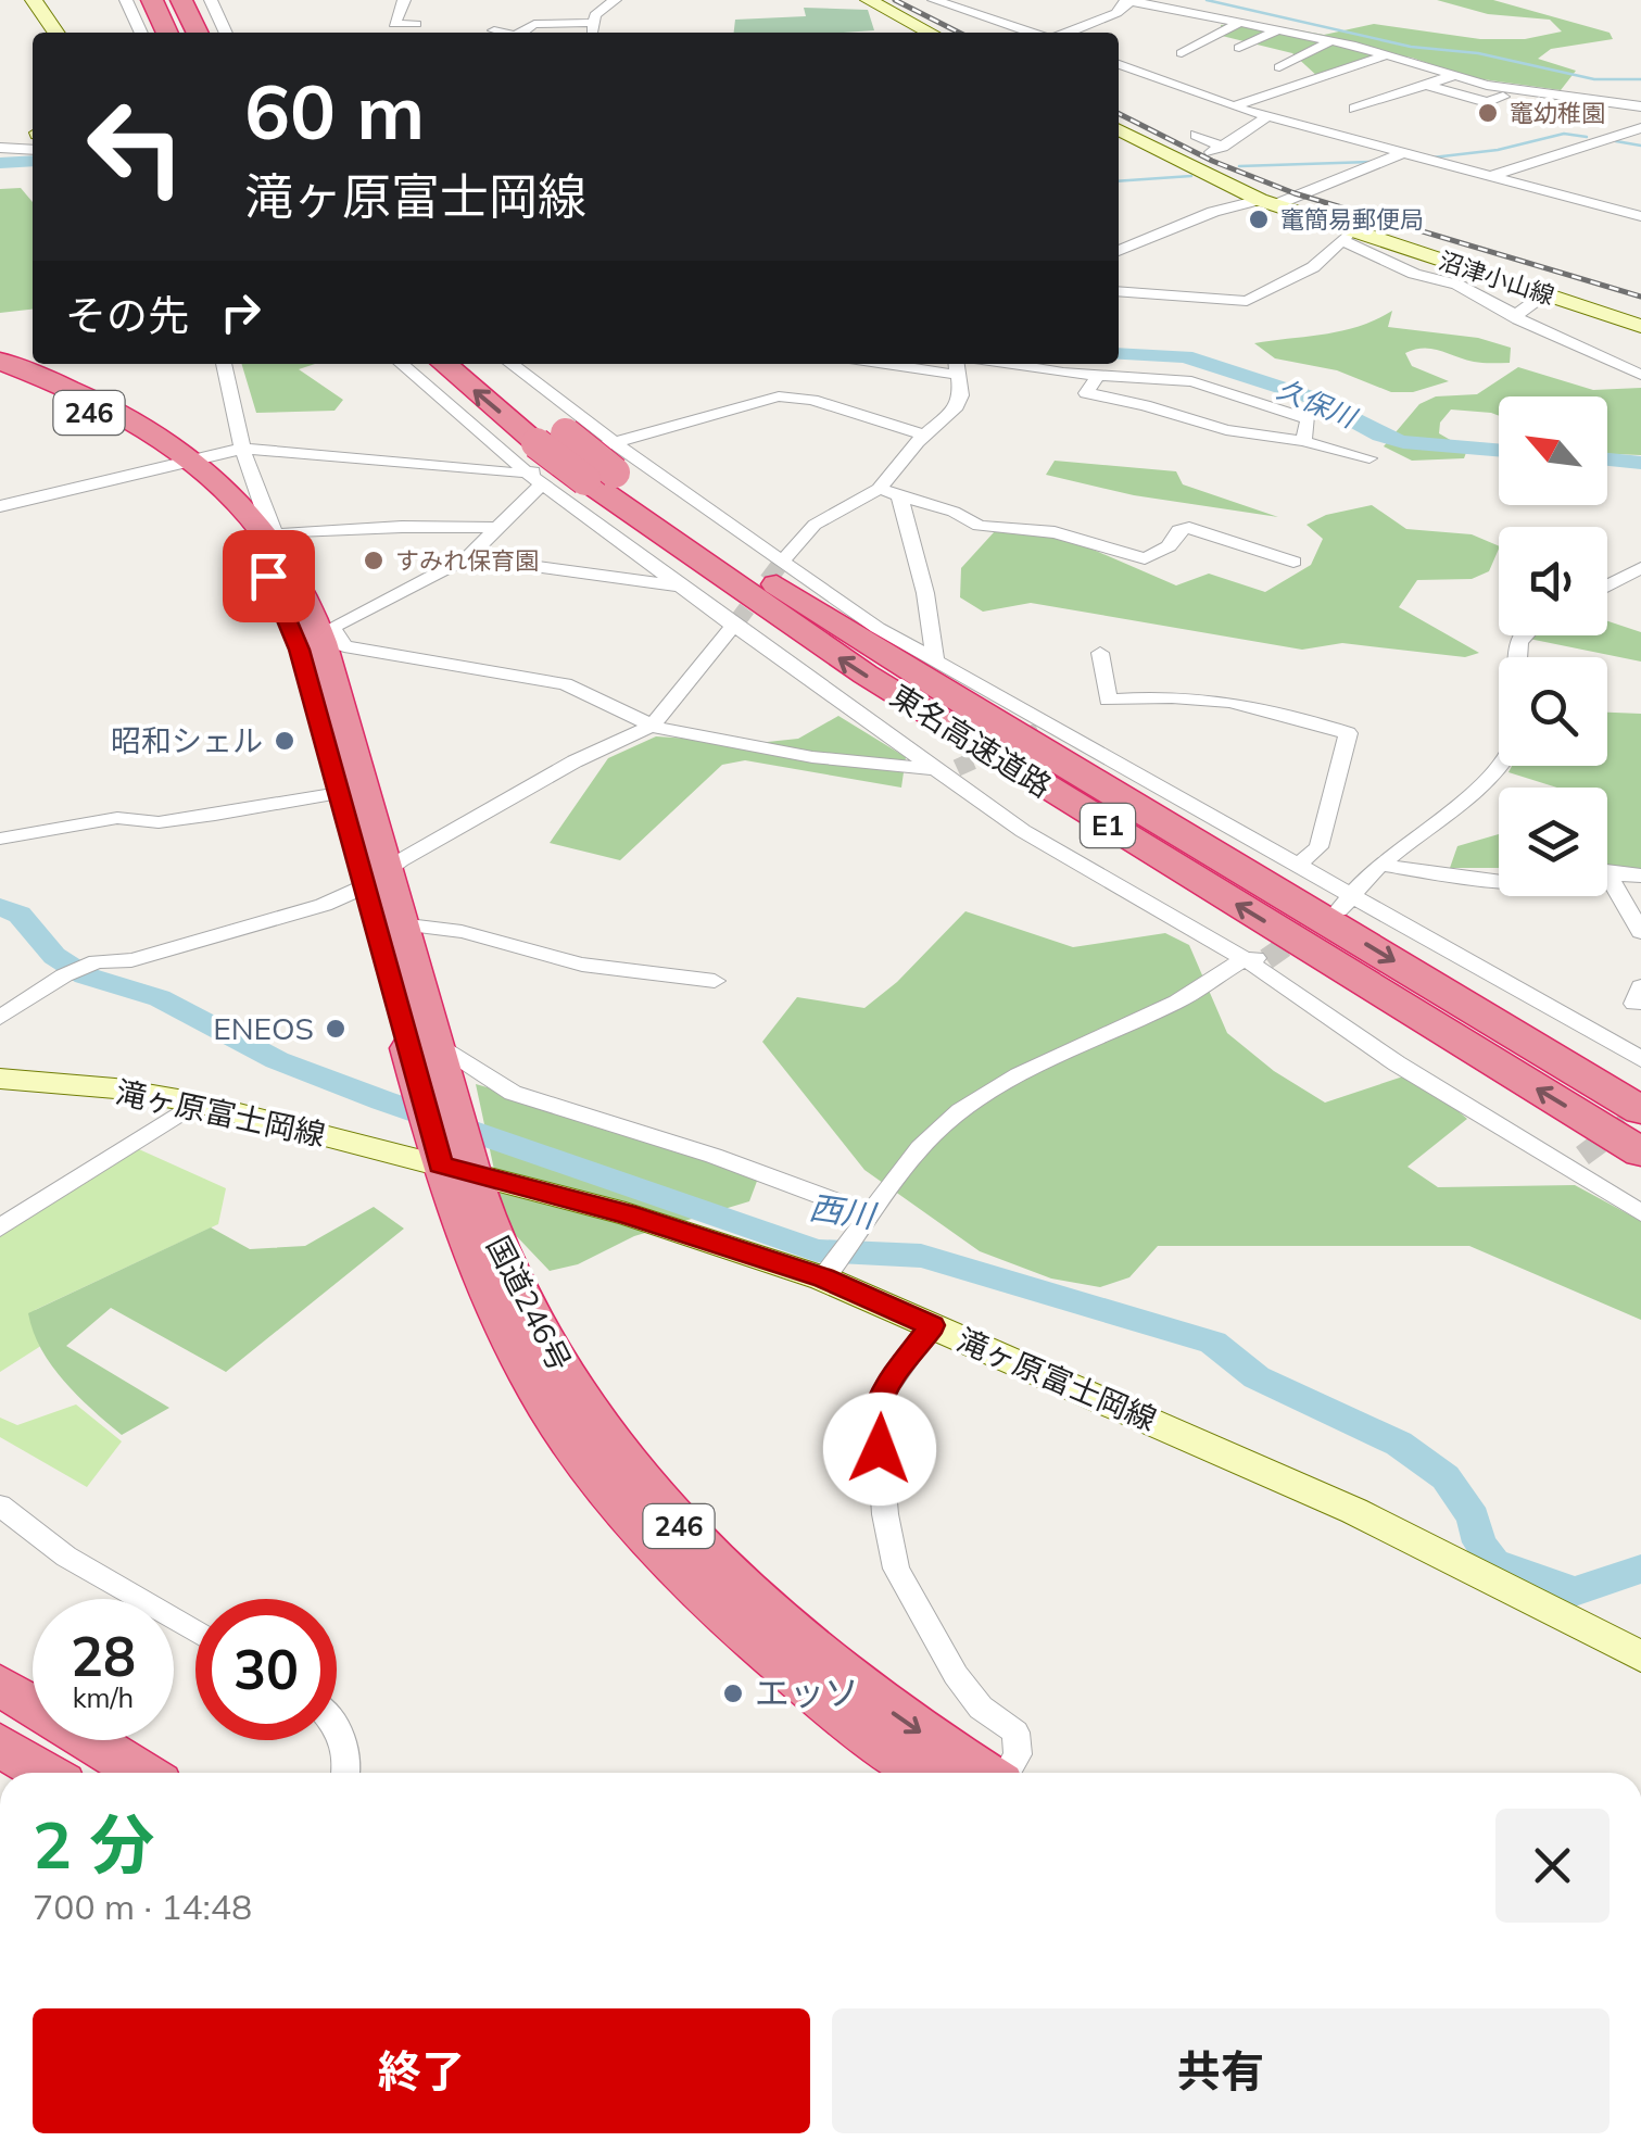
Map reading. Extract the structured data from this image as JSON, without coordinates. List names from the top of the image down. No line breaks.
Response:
{"streets":{"highway":["246","東名高速道路","E1","国道246号"],"main road":["沼津小山線","滝ヶ原富士岡線"]},"crossings":[["滝ヶ原富士岡線","国道246号"]],"water":["久保川","西川"],"places":["竈幼稚園","竃簡易郵便局","すみれ保育園","昭和シェル","ENEOS","エッソ"],"north":"top left","page":{"turn":["60 m","滝ヶ原富士岡線"],"then":"その先","speed":"28 km/h","limit":"30","heading":["2 分","700 m · 14:48"],"buttons":["終了","共有"]}}
